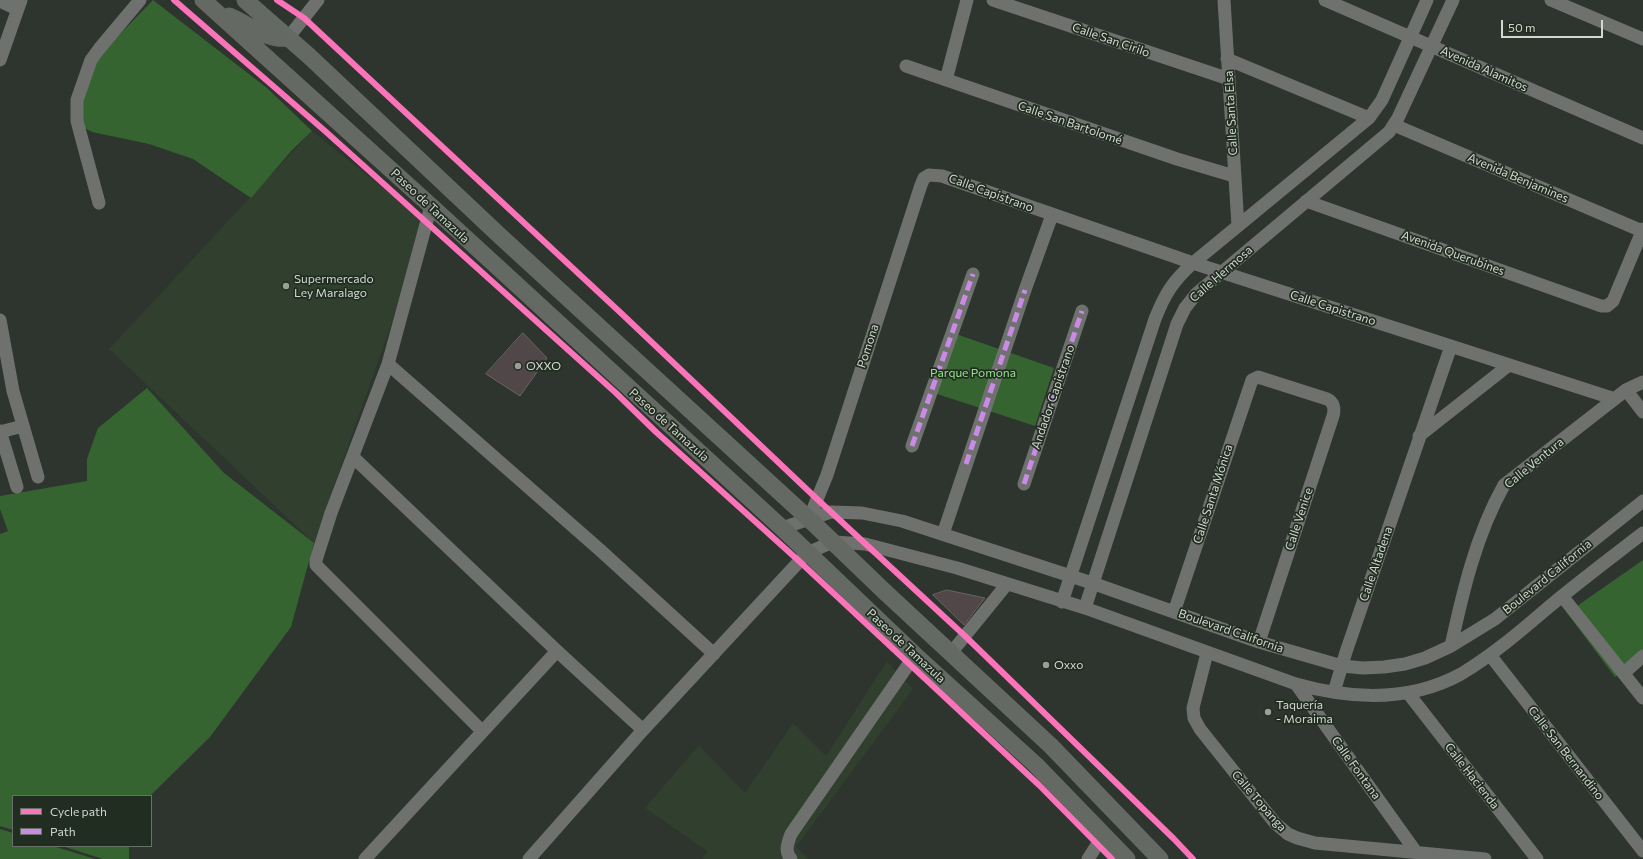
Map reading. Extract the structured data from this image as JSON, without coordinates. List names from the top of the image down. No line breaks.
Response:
{"streets":{"main road":["Paseo de Tamazula"],"street":["Calle San Cirilo","Avenida Alamitos","Calle Santa Elsa","Calle San Bartolomé","Avenida Benjamines","Calle Capistrano","Avenida Querubines","Calle Hermosa","Pomona","Andador Capistrano","Calle Ventura","Calle Santa Mónica","Calle Venice","Calle Altadena","Boulevard California","Calle San Bernandino","Calle Fontana","Calle Hacienda","Calle Topanga"]},"crossings":[["Calle San Cirilo","Calle Santa Elsa"],["Avenida Alamitos","Calle Hermosa"],["Calle Santa Elsa","Calle San Bartolomé"],["Calle Santa Elsa","Calle Hermosa"],["Avenida Benjamines","Avenida Querubines"],["Avenida Benjamines","Calle Hermosa"],["Calle Capistrano","Calle Hermosa"],["Calle Capistrano","Pomona"],["Calle Capistrano","Calle Ventura"],["Calle Capistrano","Calle Altadena"],["Paseo de Tamazula","Pomona"],["Paseo de Tamazula","Boulevard California"],["Avenida Querubines","Calle Hermosa"],["Calle Hermosa","Boulevard California"],["Pomona","Boulevard California"],["Calle Ventura","Boulevard California"],["Calle Santa Mónica","Calle Venice"],["Calle Santa Mónica","Boulevard California"],["Calle Venice","Boulevard California"],["Calle Altadena","Boulevard California"],["Boulevard California","Calle San Bernandino"],["Boulevard California","Calle Fontana"],["Boulevard California","Calle Hacienda"],["Boulevard California","Calle Topanga"],["Calle Fontana","Calle Topanga"]],"parks":["Parque Pomona"],"places":["Supermercado Ley Maralago","OXXO","Oxxo","Taquería - Moraima"],"legend":["Cycle path","Path"],"scale_bar":"50 m"}
